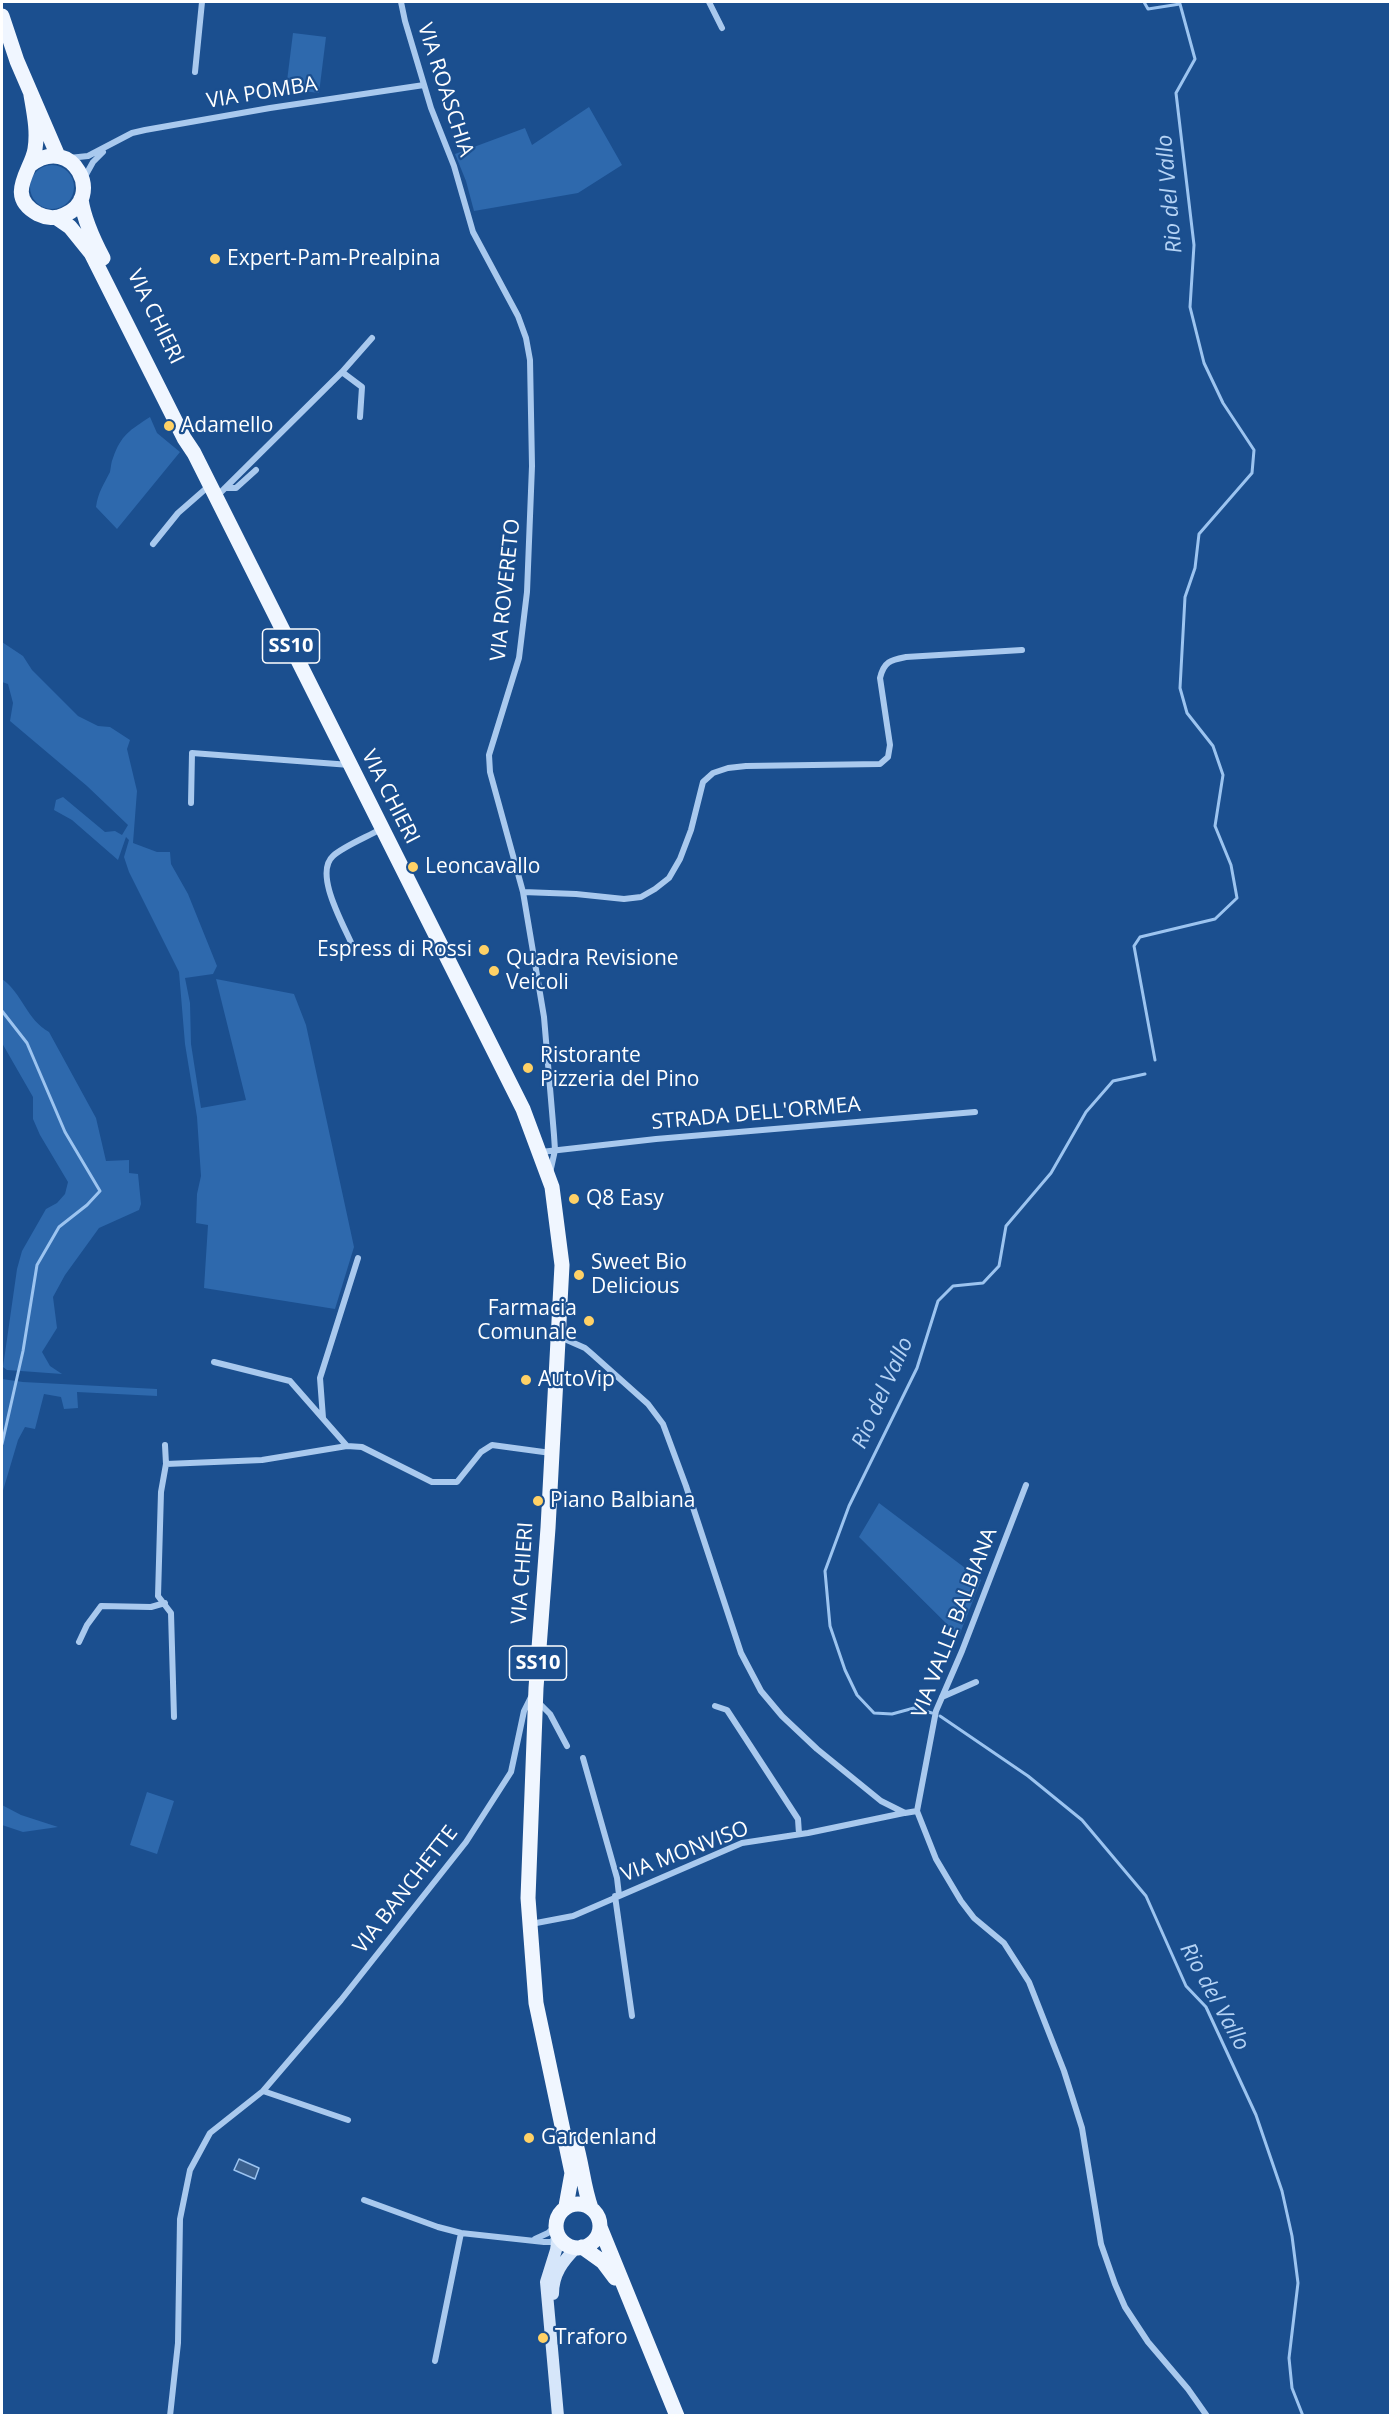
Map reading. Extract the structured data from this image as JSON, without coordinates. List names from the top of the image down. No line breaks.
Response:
{"streets":{"main road":["VIA CHIERI","SS10"],"street":["VIA ROASCHIA","VIA POMBA","VIA ROVERETO","STRADA DELL'ORMEA","VIA VALLE BALBIANA","VIA MONVISO","VIA BANCHETTE"]},"crossings":[["VIA ROASCHIA","VIA POMBA"],["VIA ROASCHIA","VIA ROVERETO"],["VIA POMBA","VIA CHIERI"],["VIA CHIERI","VIA ROVERETO"],["VIA CHIERI","STRADA DELL'ORMEA"],["VIA CHIERI","VIA MONVISO"],["VIA CHIERI","VIA BANCHETTE"],["VIA ROVERETO","STRADA DELL'ORMEA"],["VIA VALLE BALBIANA","VIA MONVISO"]],"water":["Rio del Vallo"],"places":["Expert-Pam-Prealpina","Adamello","Leoncavallo","Espress di Rossi","Quadra Revisione Veicoli","Ristorante Pizzeria del Pino","Q8 Easy","Sweet Bio Delicious","Farmacia Comunale","AutoVip","Piano Balbiana","Gardenland","Traforo"]}
